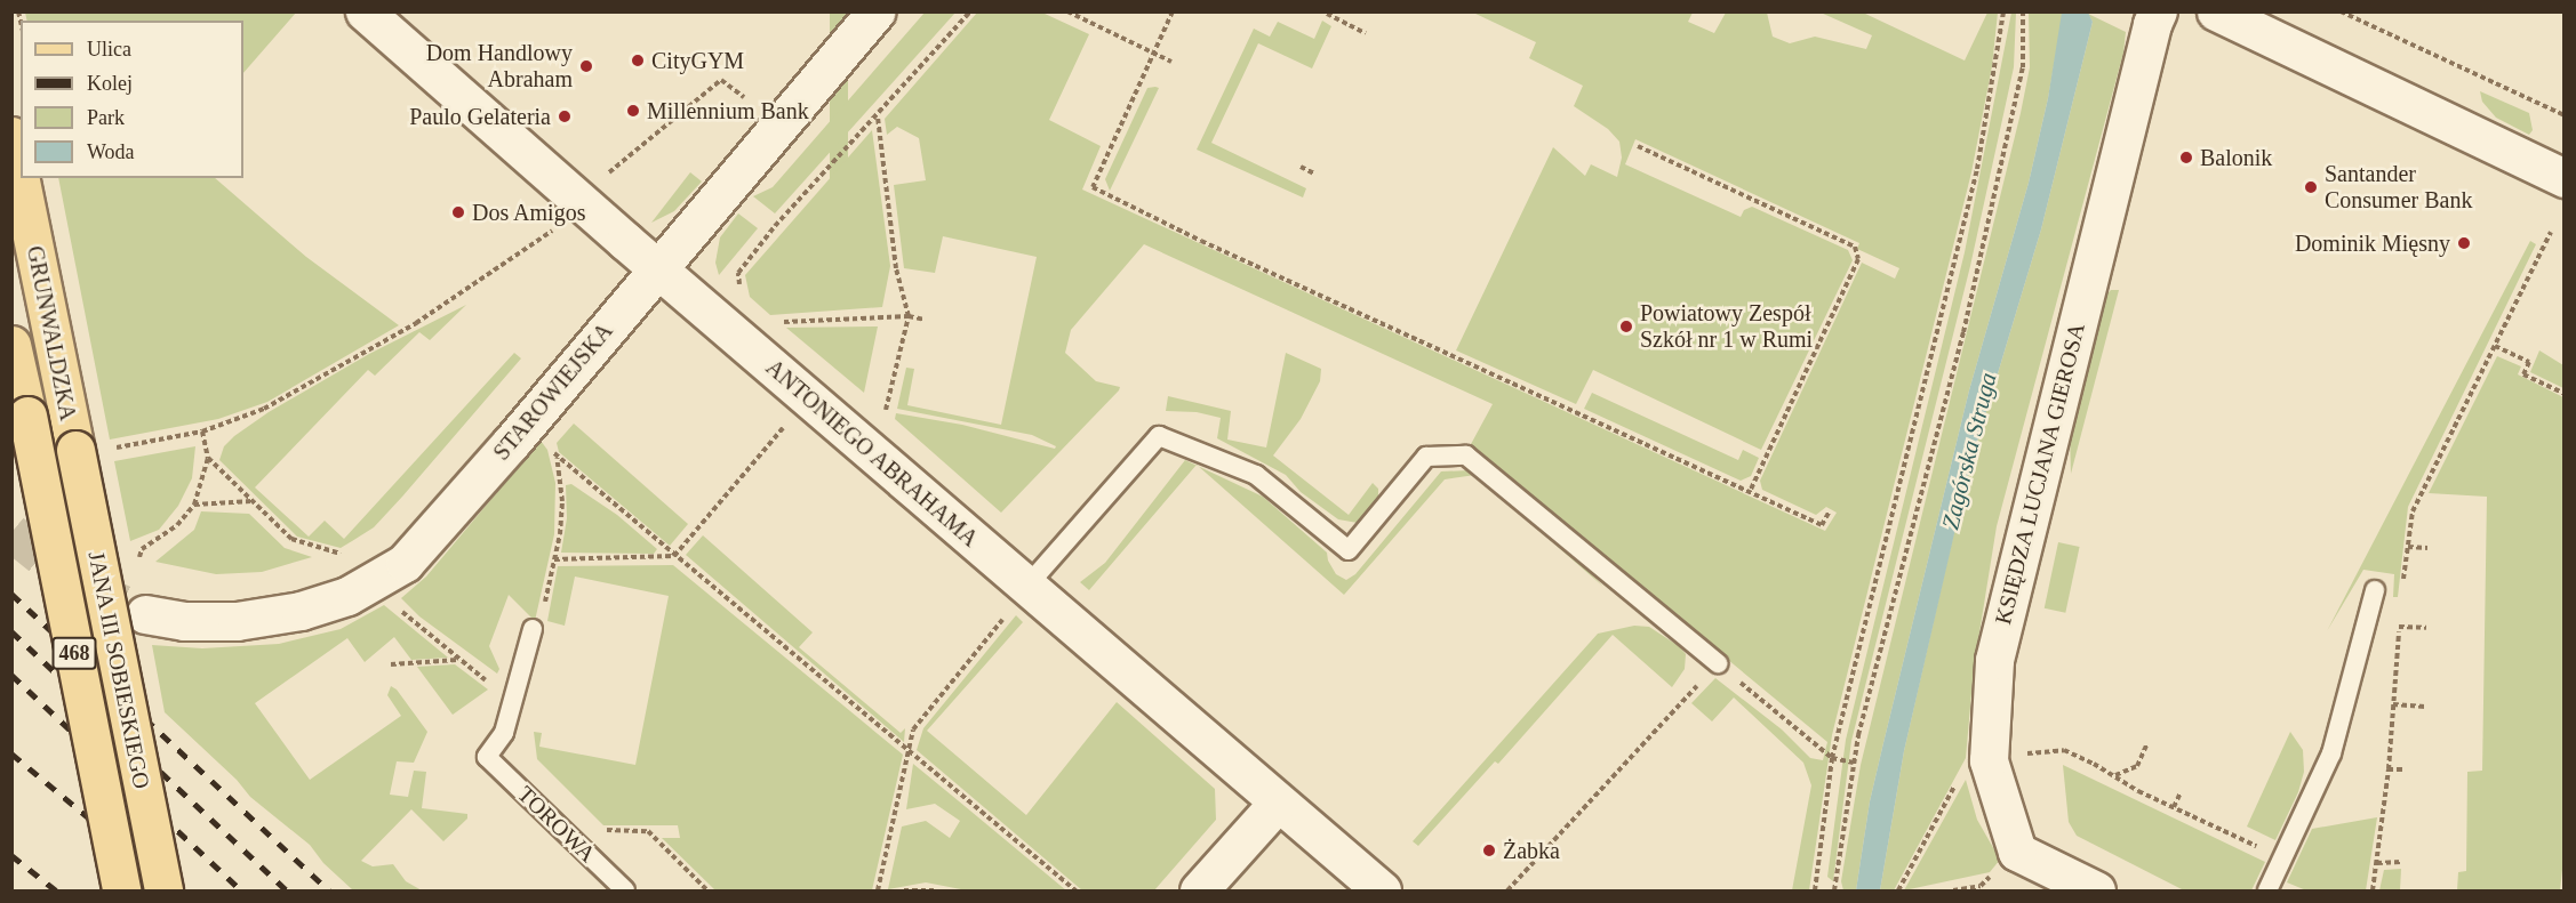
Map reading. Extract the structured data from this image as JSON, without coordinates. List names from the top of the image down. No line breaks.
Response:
{"streets":{"main road":["GRUNWALDZKA","468","JANA III SOBIESKIEGO"],"street":["STAROWIEJSKA","ANTONIEGO ABRAHAMA","KSIĘDZA LUCJANA GIEROSA"],"lane":["TOROWA"]},"crossings":[["GRUNWALDZKA","JANA III SOBIESKIEGO"],["STAROWIEJSKA","ANTONIEGO ABRAHAMA"]],"water":["Zagórska Struga"],"places":["CityGYM","Dom Handlowy Abraham","Millennium Bank","Paulo Gelateria","Balonik","Santander Consumer Bank","Dos Amigos","Dominik Mięsny","Powiatowy Zespół Szkół nr 1 w Rumi","Żabka"],"legend":["Ulica","Kolej","Park","Woda"]}
